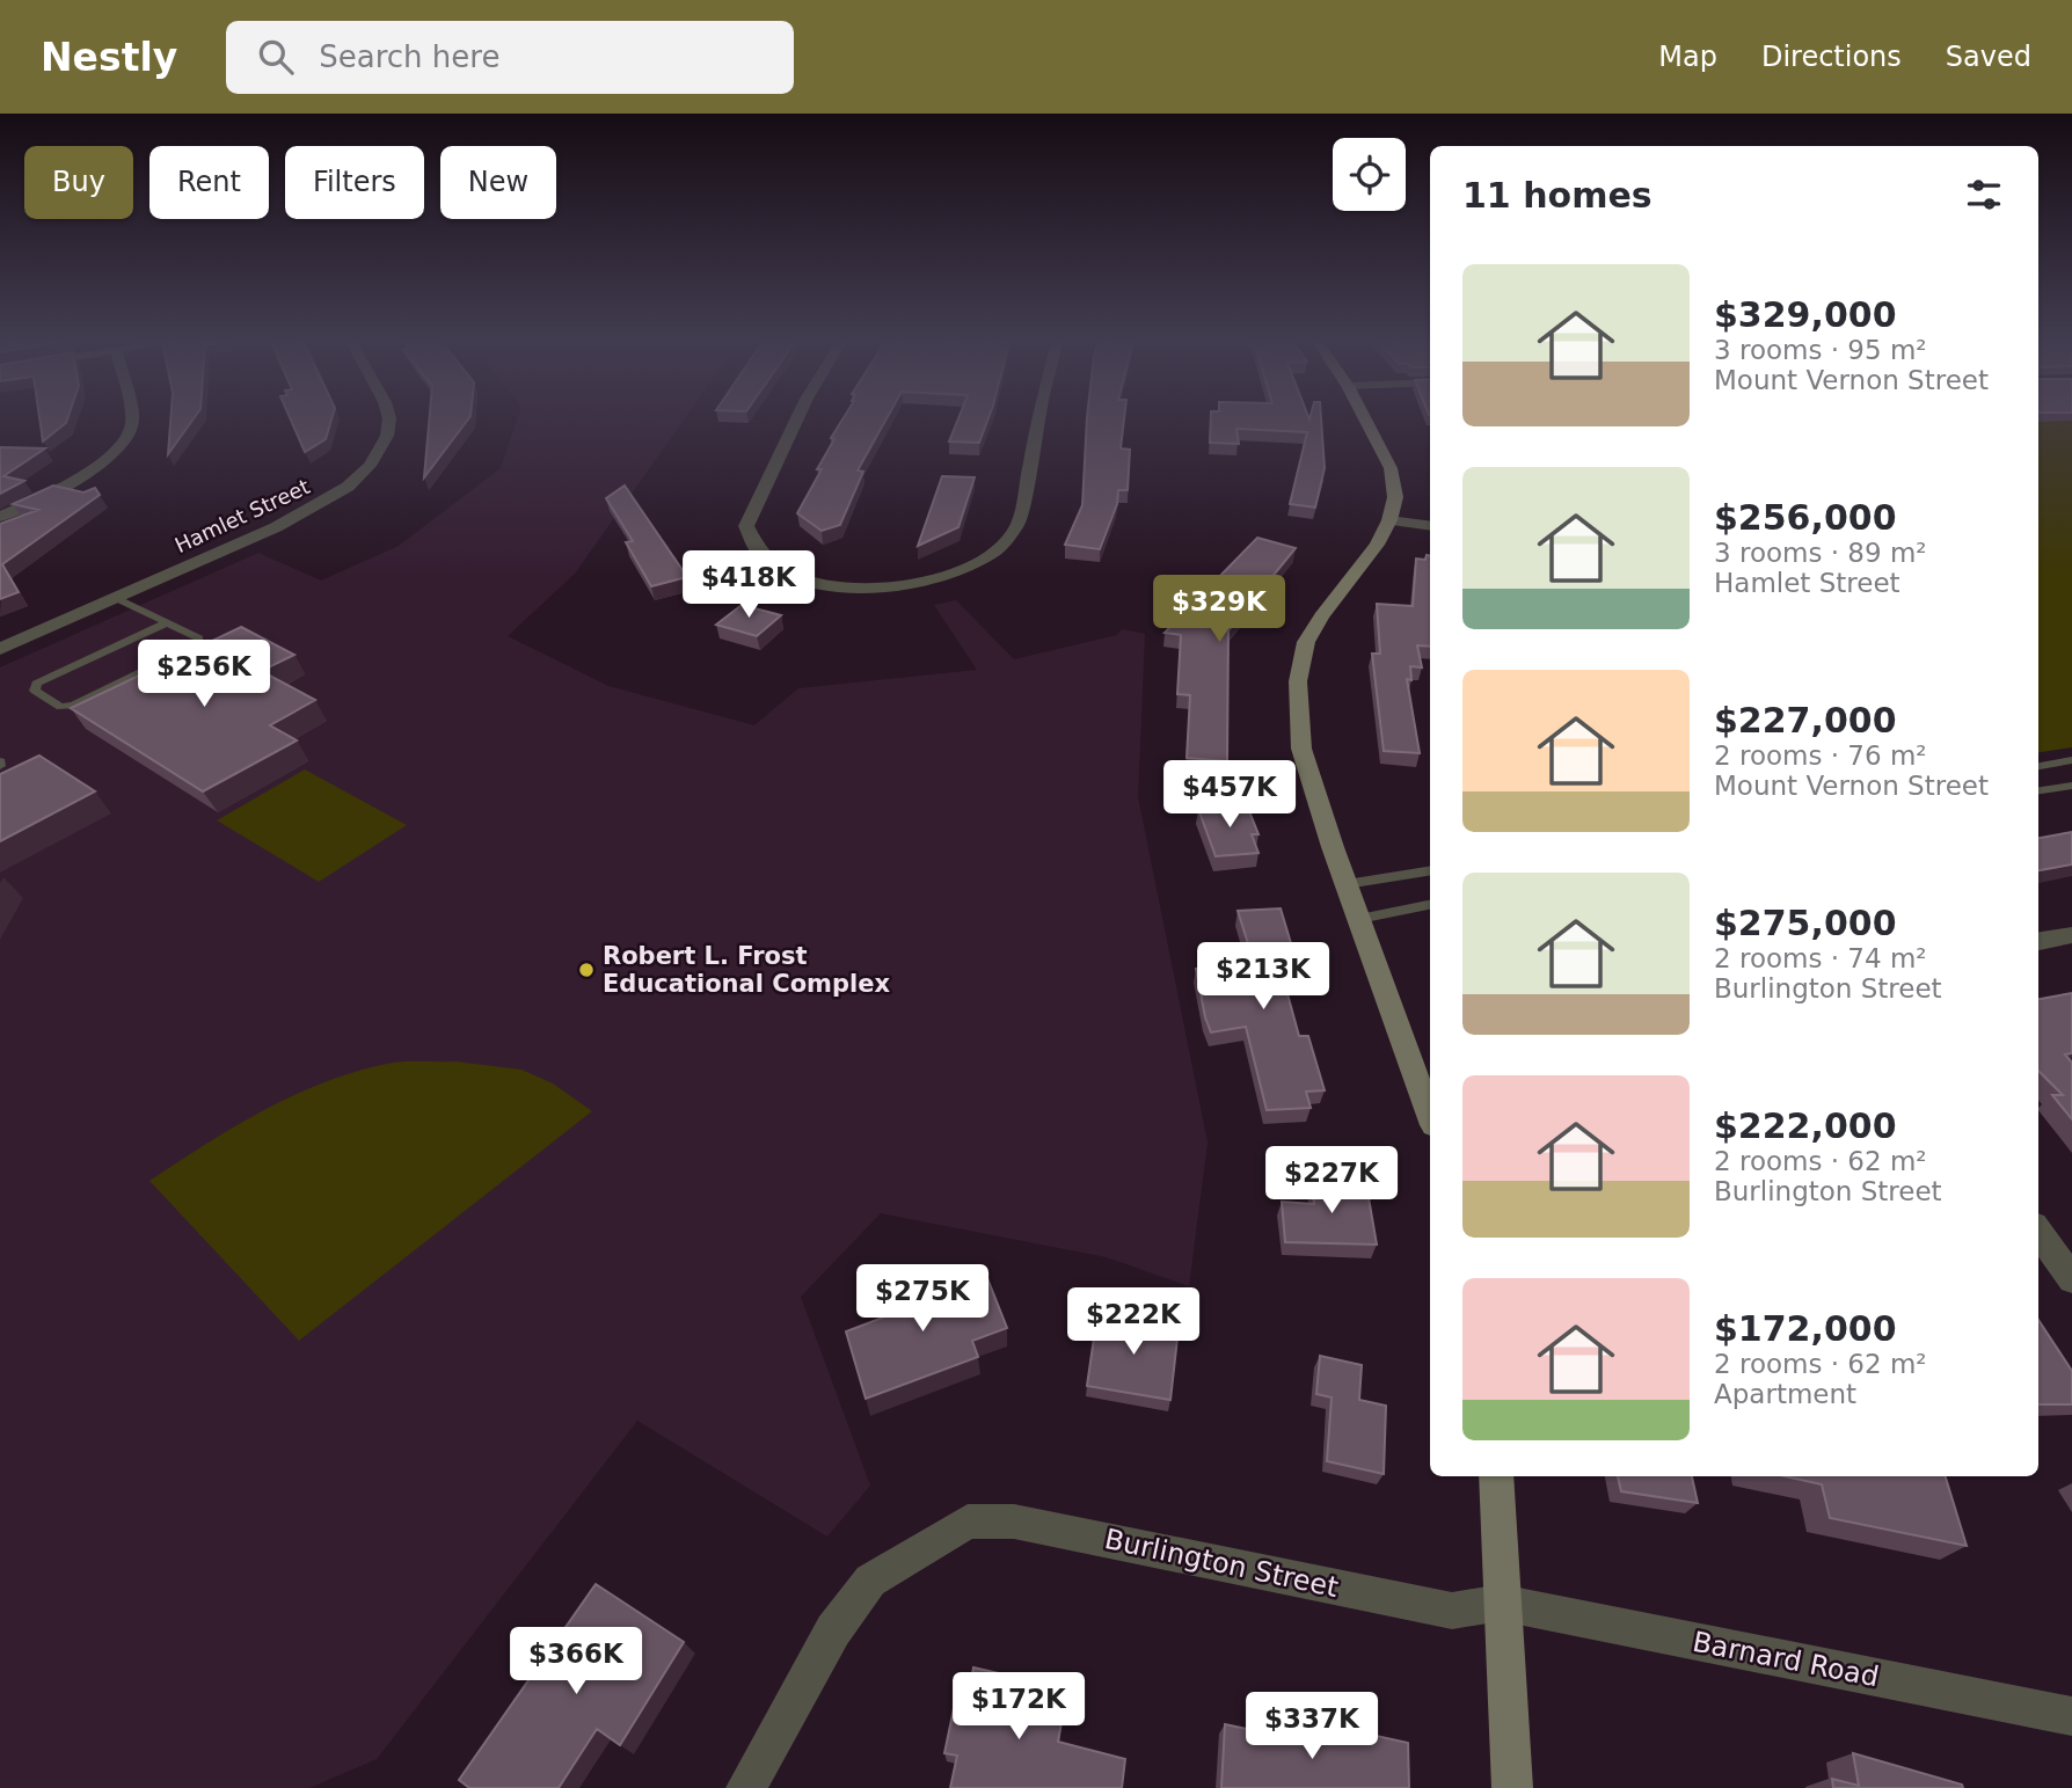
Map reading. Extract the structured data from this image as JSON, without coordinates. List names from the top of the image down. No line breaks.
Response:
{"streets":{"street":["Hamlet Street","Burlington Street","Barnard Road"]},"crossings":[["Burlington Street","Barnard Road"]],"places":["Robert L. Frost Educational Complex"],"page":{"header":"Nestly","search":"Search here","nav":["Map","Directions","Saved"],"chip":["Buy","Rent","Filters","New"],"heading":"11 homes","list":[{"name":"$329,000","note":"3 rooms · 95 m² · Mount Vernon Street"},{"name":"$256,000","note":"3 rooms · 89 m² · Hamlet Street"},{"name":"$227,000","note":"2 rooms · 76 m² · Mount Vernon Street"},{"name":"$275,000","note":"2 rooms · 74 m² · Burlington Street"},{"name":"$222,000","note":"2 rooms · 62 m² · Burlington Street"},{"name":"$172,000","note":"2 rooms · 62 m² · Apartment"}],"price":["$418K","$329K","$256K","$457K","$213K","$227K","$275K","$222K","$366K","$172K","$337K"]}}
